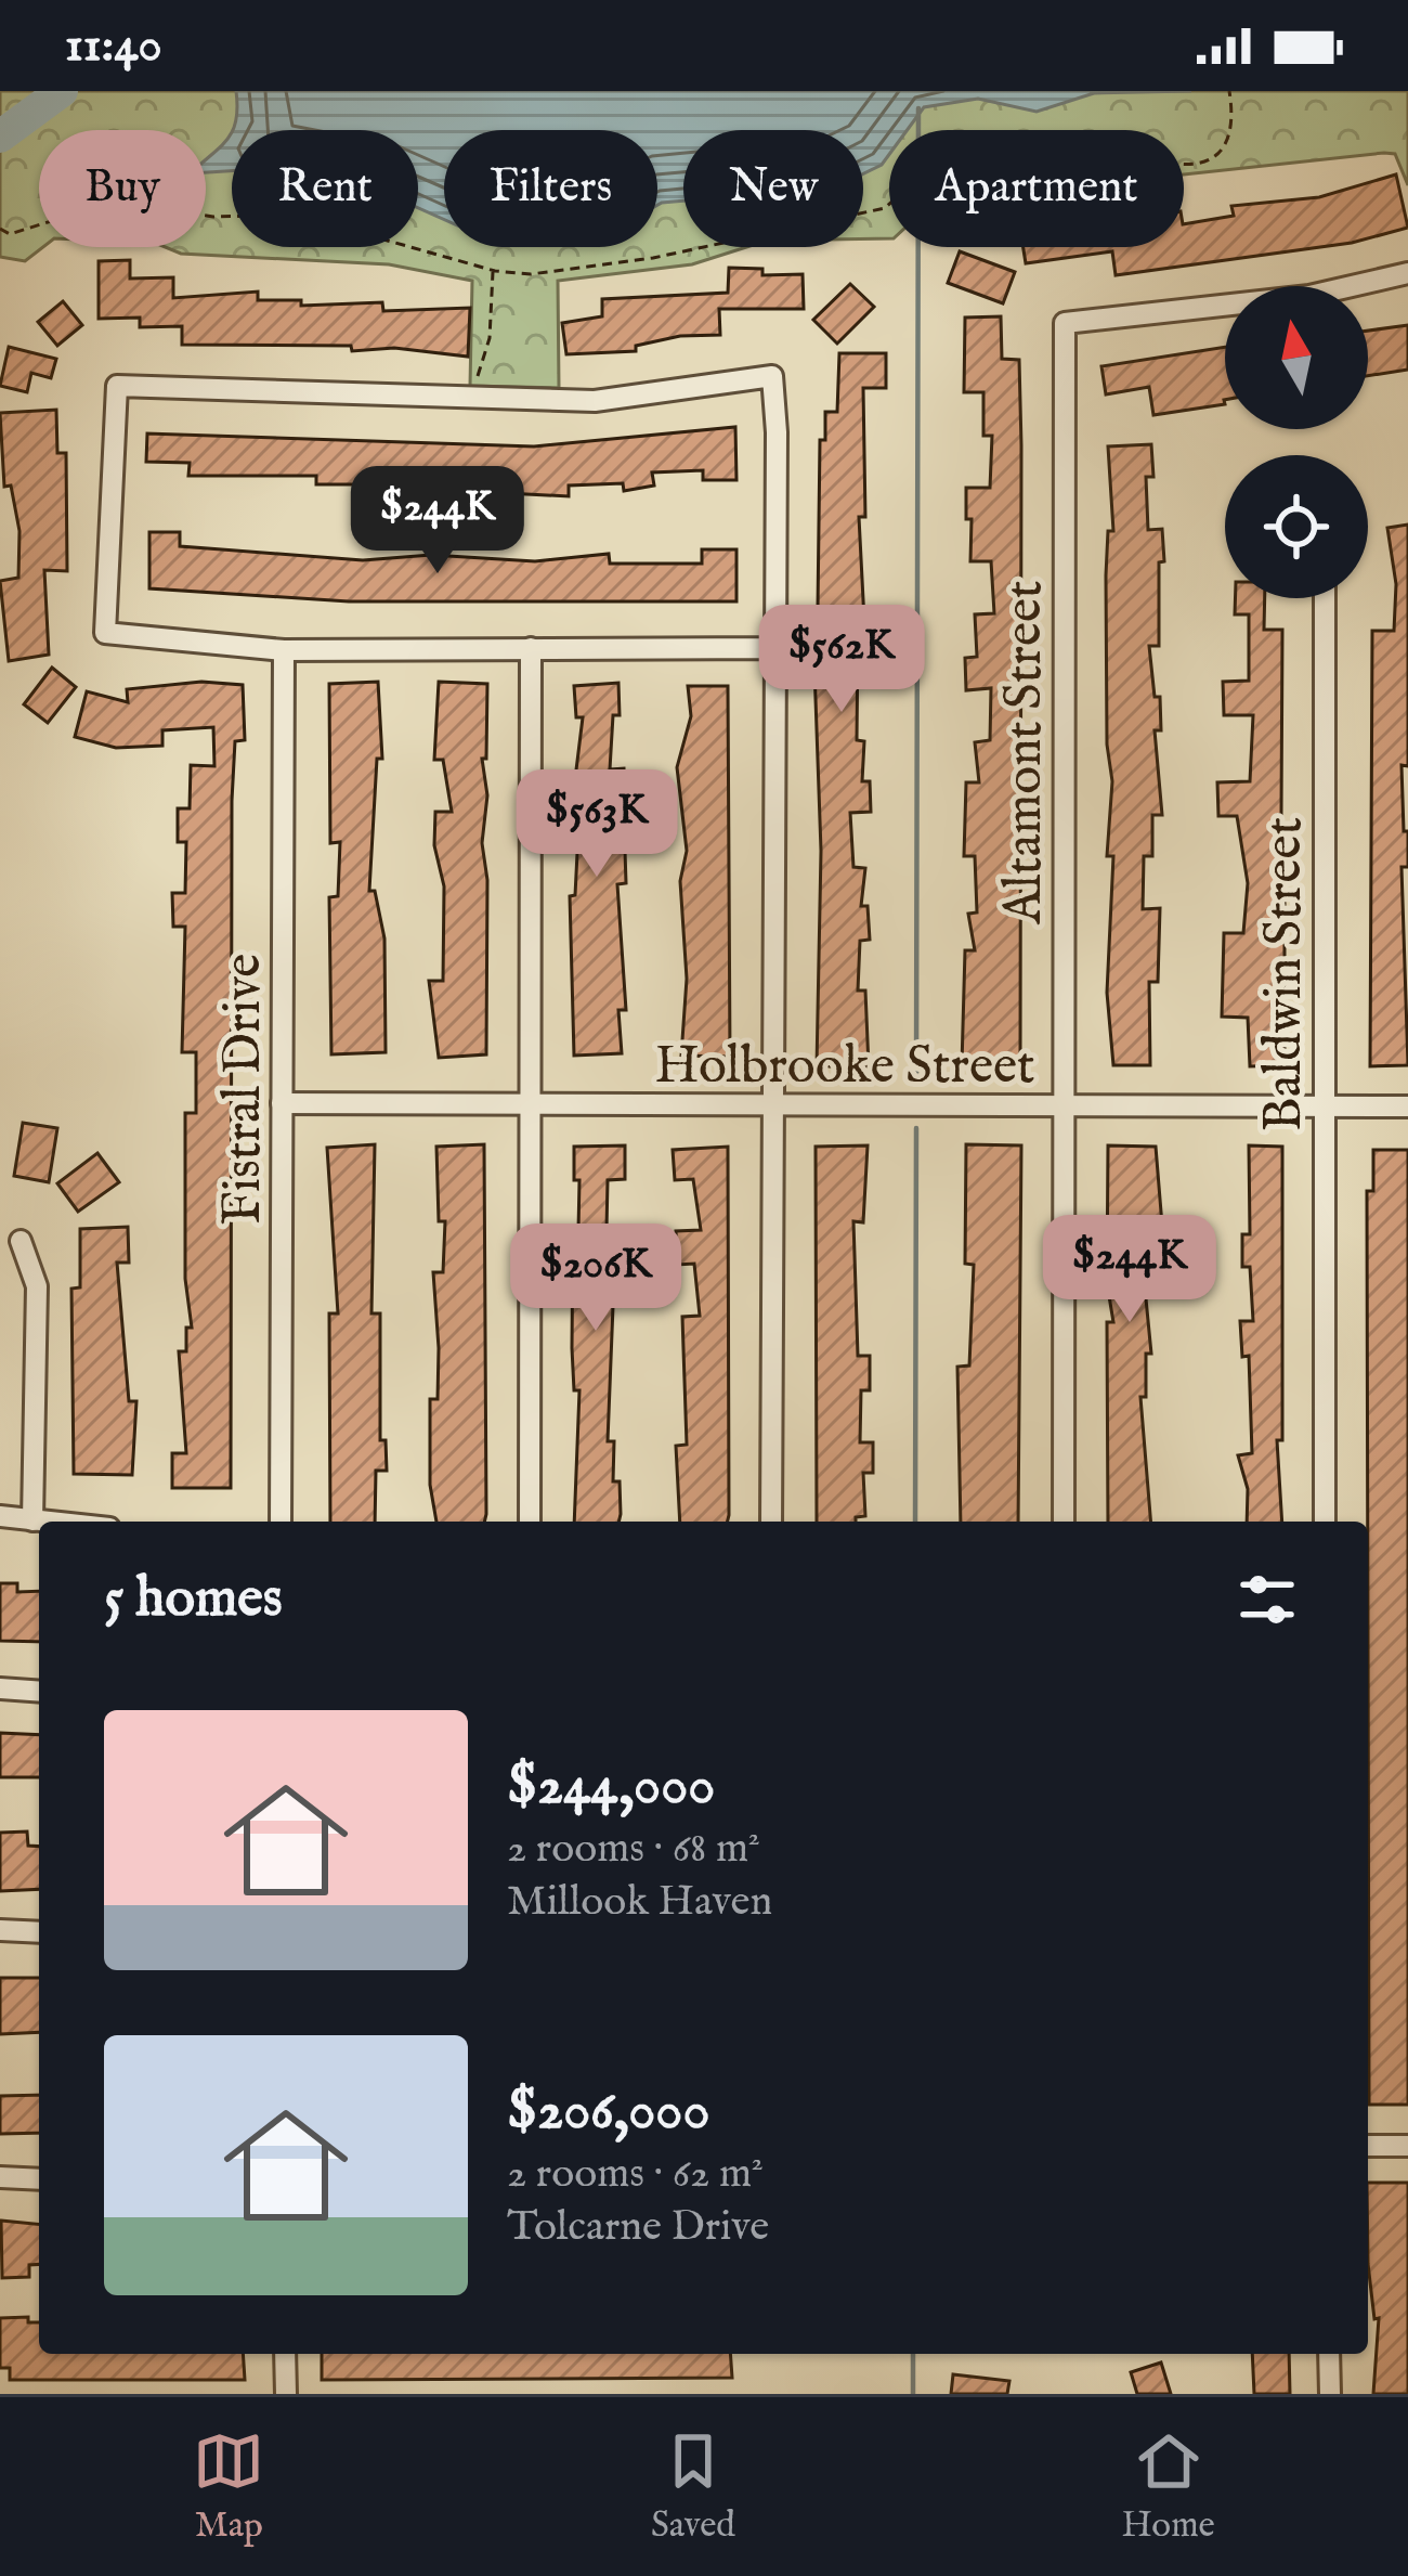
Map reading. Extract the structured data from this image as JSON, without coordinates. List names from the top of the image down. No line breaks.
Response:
{"streets":{"street":["Altamont Street","Baldwin Street","Holbrooke Street","Fistral Drive"]},"crossings":[["Altamont Street","Holbrooke Street"],["Baldwin Street","Holbrooke Street"],["Holbrooke Street","Fistral Drive"]],"north":"top","page":{"status":"11:40","chip":["Buy","Rent","Filters","New","Apartment"],"price":["$244K","$562K","$563K","$244K","$206K"],"heading":"5 homes","list":[{"name":"$244,000","note":"2 rooms · 68 m² · Millook Haven"},{"name":"$206,000","note":"2 rooms · 62 m² · Tolcarne Drive"}],"tabs":["Map","Saved","Home"]}}
